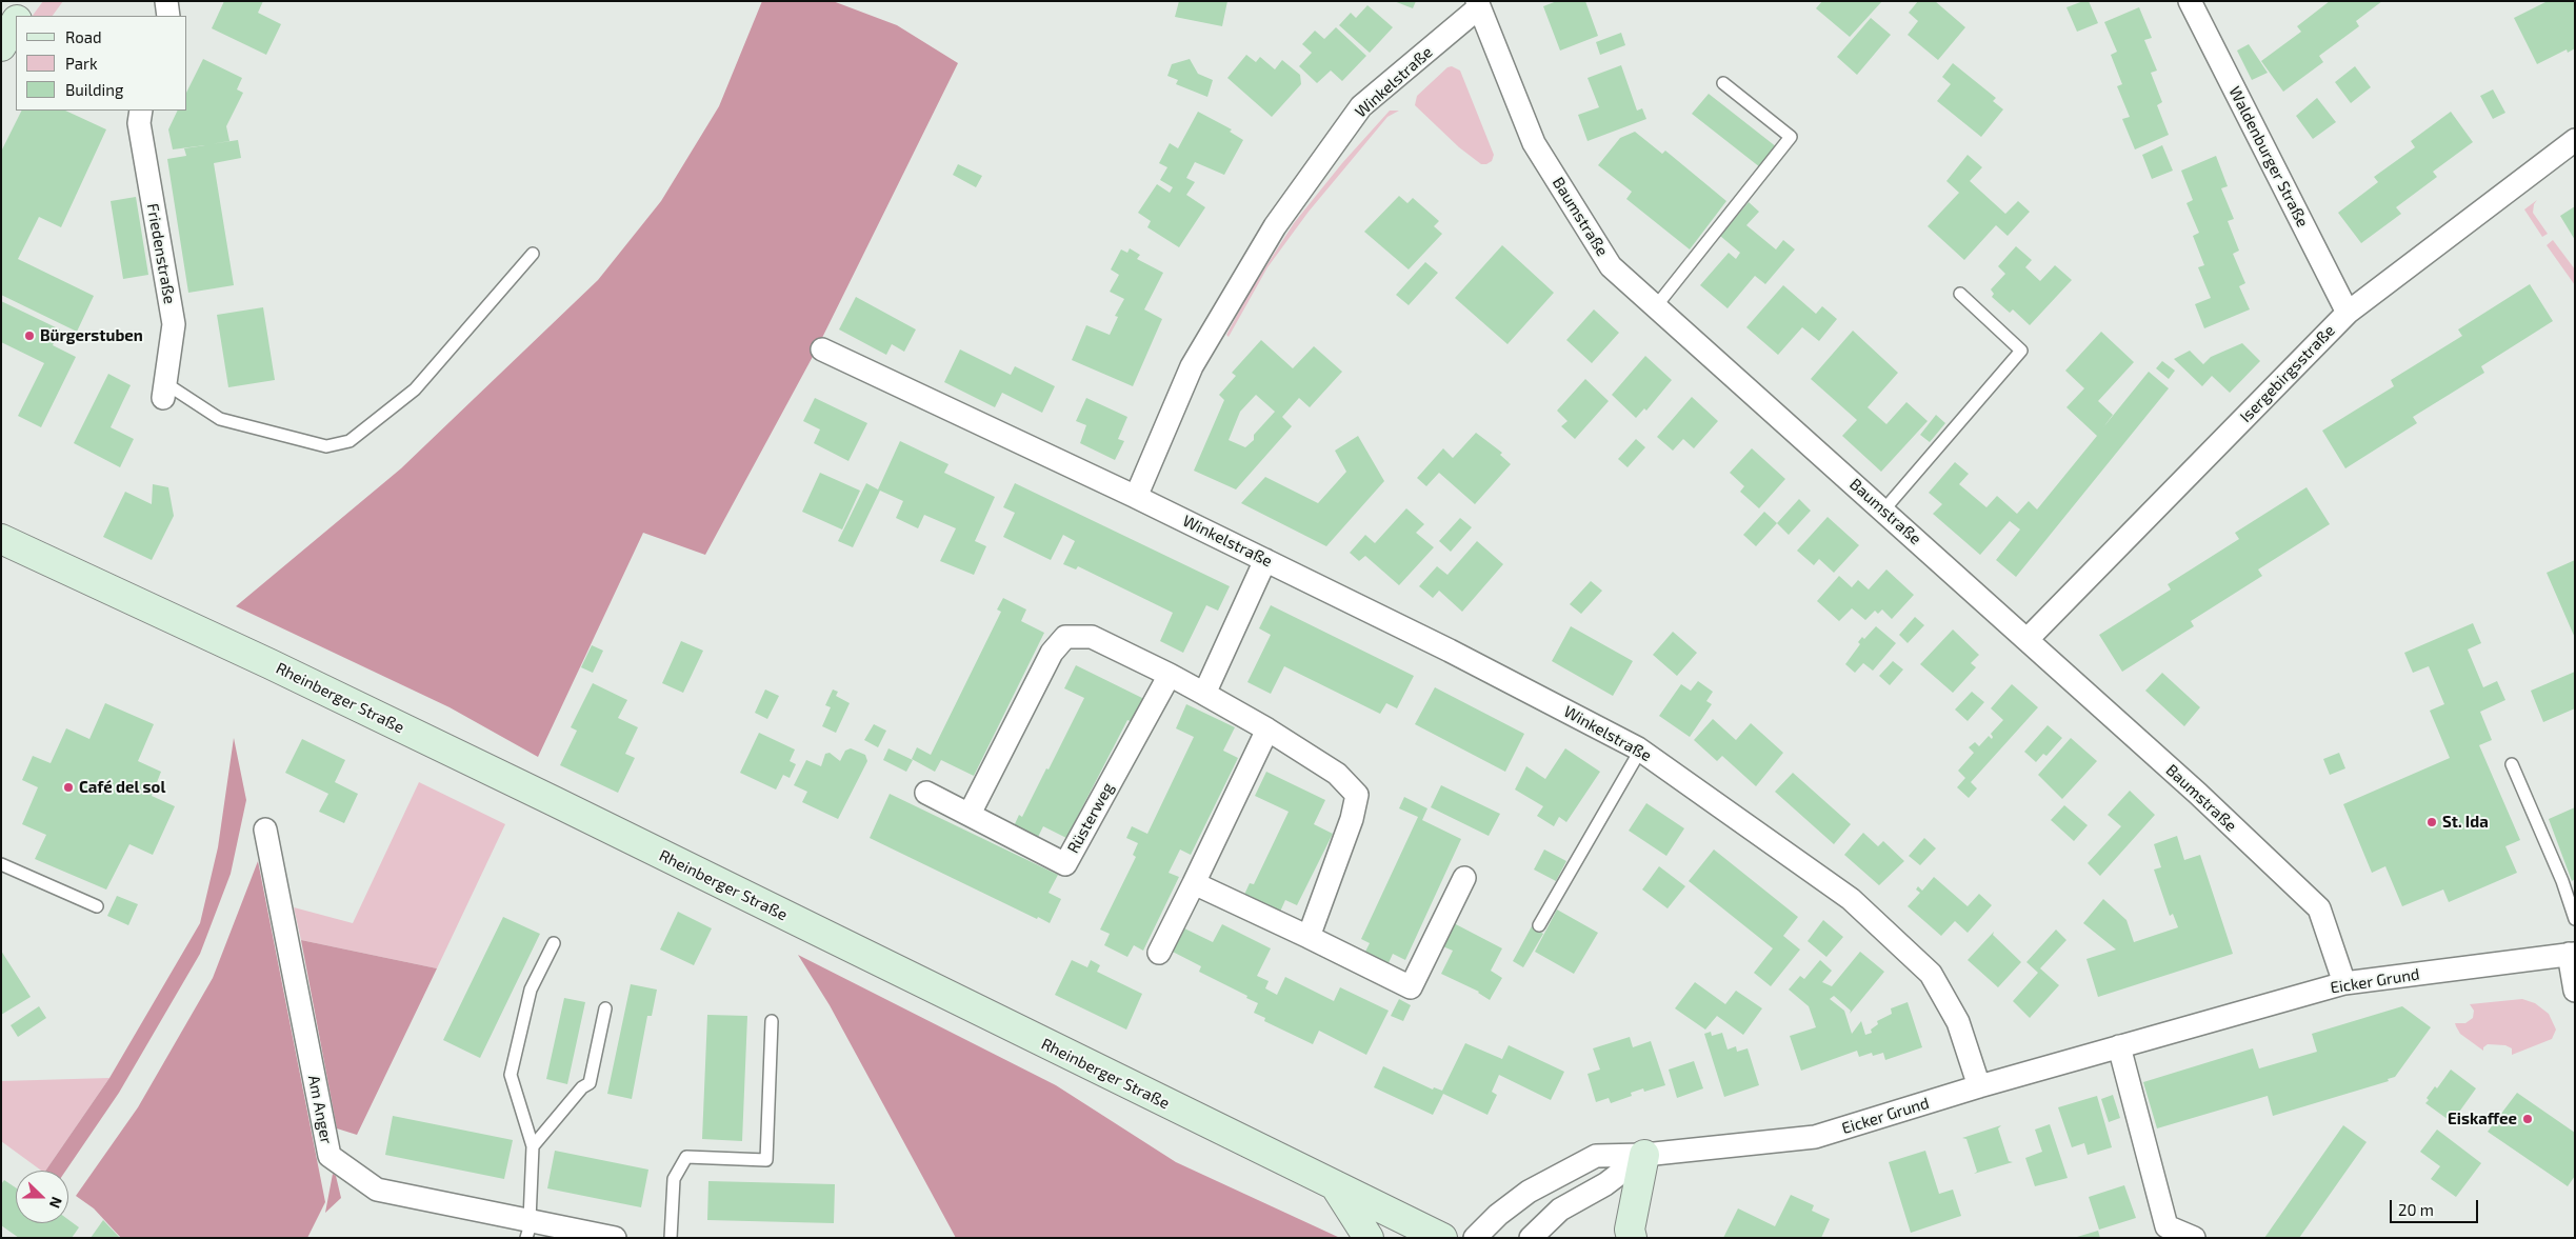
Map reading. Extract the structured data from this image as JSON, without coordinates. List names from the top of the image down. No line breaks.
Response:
{"streets":{"main road":["Rheinberger Straße"],"street":["Winkelstraße","Waldenburger Straße","Baumstraße","Friedenstraße","Isergebirgsstraße","Rüsterweg","Eicker Grund","Am Anger"]},"crossings":[["Winkelstraße","Baumstraße"],["Winkelstraße","Eicker Grund"],["Waldenburger Straße","Isergebirgsstraße"],["Baumstraße","Isergebirgsstraße"],["Baumstraße","Eicker Grund"]],"places":["Bürgerstuben","Café del sol","St. Ida","Eiskaffee"],"legend":["Road","Park","Building"],"scale_bar":"20 m","north":"right"}
